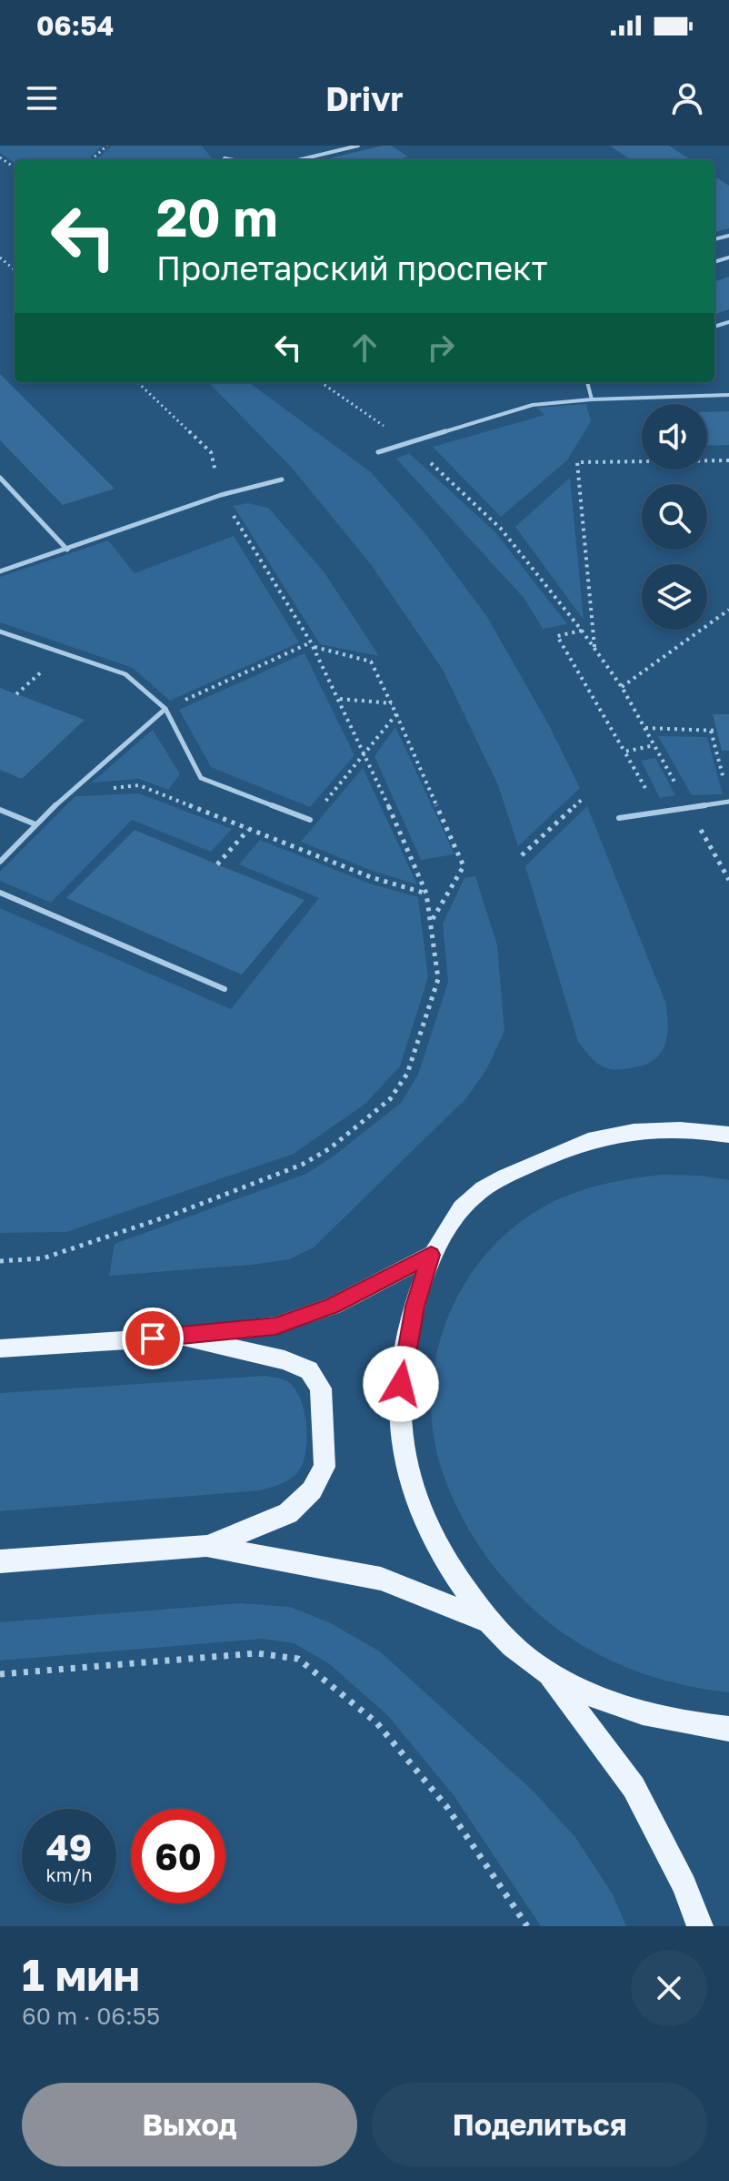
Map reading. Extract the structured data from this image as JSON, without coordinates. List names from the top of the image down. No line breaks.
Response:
{"page":{"status":"06:54","header":"Drivr","turn":["20 m","Пролетарский проспект"],"speed":"49 km/h","limit":"60","heading":["1 мин","60 m · 06:55"],"buttons":["Выход","Поделиться"]}}
